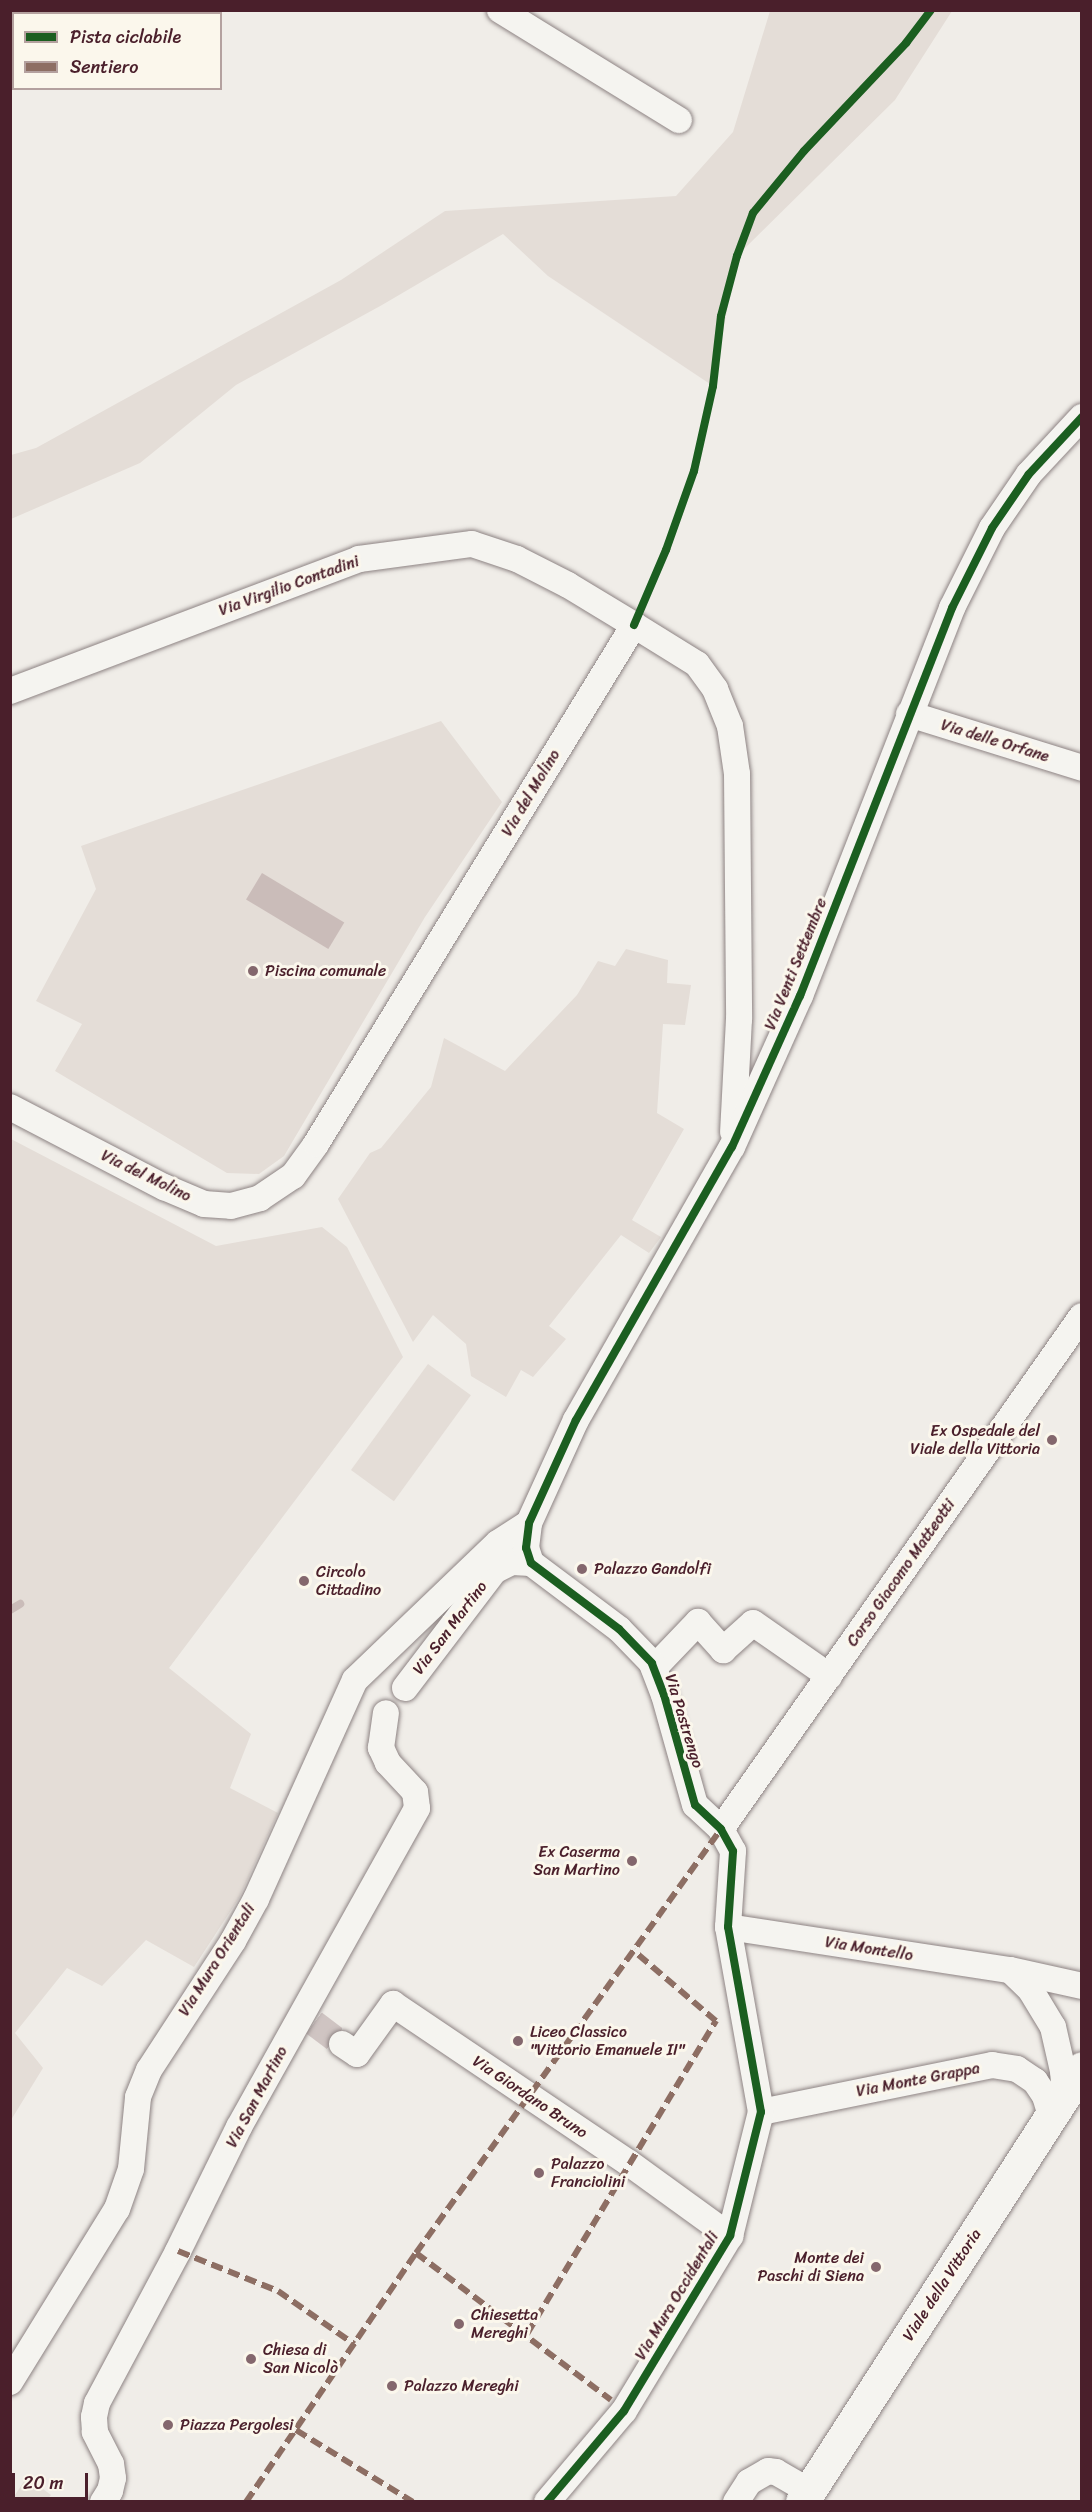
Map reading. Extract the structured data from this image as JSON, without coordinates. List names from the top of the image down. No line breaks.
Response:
{"streets":{"main road":["Viale della Vittoria"],"street":["Via Virgilio Contadini","Via delle Orfane","Via del Molino","Via Venti Settembre","Corso Giacomo Matteotti","Via San Martino","Via Pastrengo","Via Montello","Via Mura Orientali","Via Monte Grappa","Via Giordano Bruno","Via Mura Occidentali"]},"crossings":[["Via Virgilio Contadini","Via del Molino"],["Via delle Orfane","Via Venti Settembre"],["Via Venti Settembre","Via Mura Orientali"],["Corso Giacomo Matteotti","Via Pastrengo"],["Corso Giacomo Matteotti","Via Mura Occidentali"],["Via San Martino","Via Pastrengo"],["Via Pastrengo","Via Mura Occidentali"],["Via Montello","Via Mura Occidentali"],["Via Monte Grappa","Viale della Vittoria"],["Via Monte Grappa","Via Mura Occidentali"],["Via Giordano Bruno","Via Mura Occidentali"]],"places":["Piscina comunale","Ex Ospedale del Viale della Vittoria","Palazzo Gandolfi","Circolo Cittadino","Ex Caserma San Martino","Liceo Classico \"Vittorio Emanuele II\"","Palazzo Franciolini","Monte dei Paschi di Siena","Chiesetta Mereghi","Chiesa di San Nicolò","Palazzo Mereghi","Piazza Pergolesi"],"legend":["Pista ciclabile","Sentiero"],"scale_bar":"20 m"}
